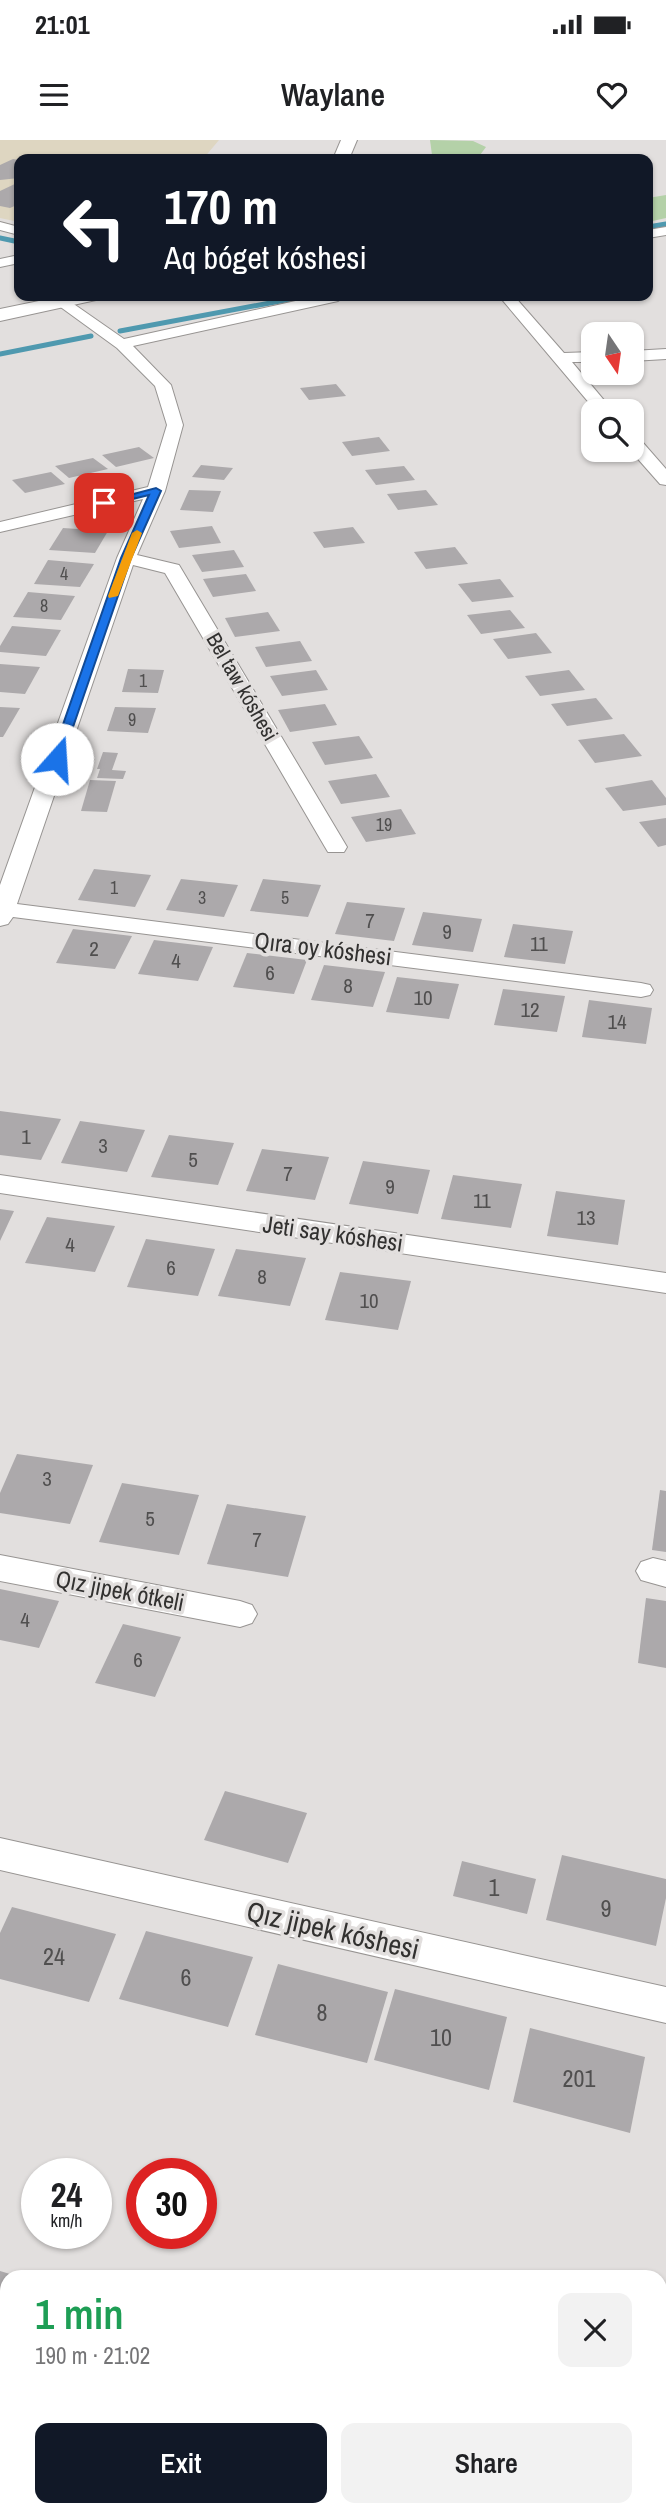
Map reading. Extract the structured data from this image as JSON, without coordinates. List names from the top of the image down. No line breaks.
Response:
{"streets":{"street":["Bel taw kóshesi","Qıra oy kóshesi","Jeti say kóshesi","Qız jipek ótkeli","Qız jipek kóshesi"]},"house_numbers":["4","8","1","9","19","1","3","5","7","9","11","2","4","6","8","10","12","14","1","3","5","7","9","11","13","4","6","8","10","3","5","7","4","6","1","9","24","6","8","10","201"],"north":"bottom","page":{"status":"21:01","header":"Waylane","turn":["170 m","Aq bóget kóshesi"],"speed":"24 km/h","limit":"30","heading":["1 min","190 m · 21:02"],"buttons":["Exit","Share"]}}
